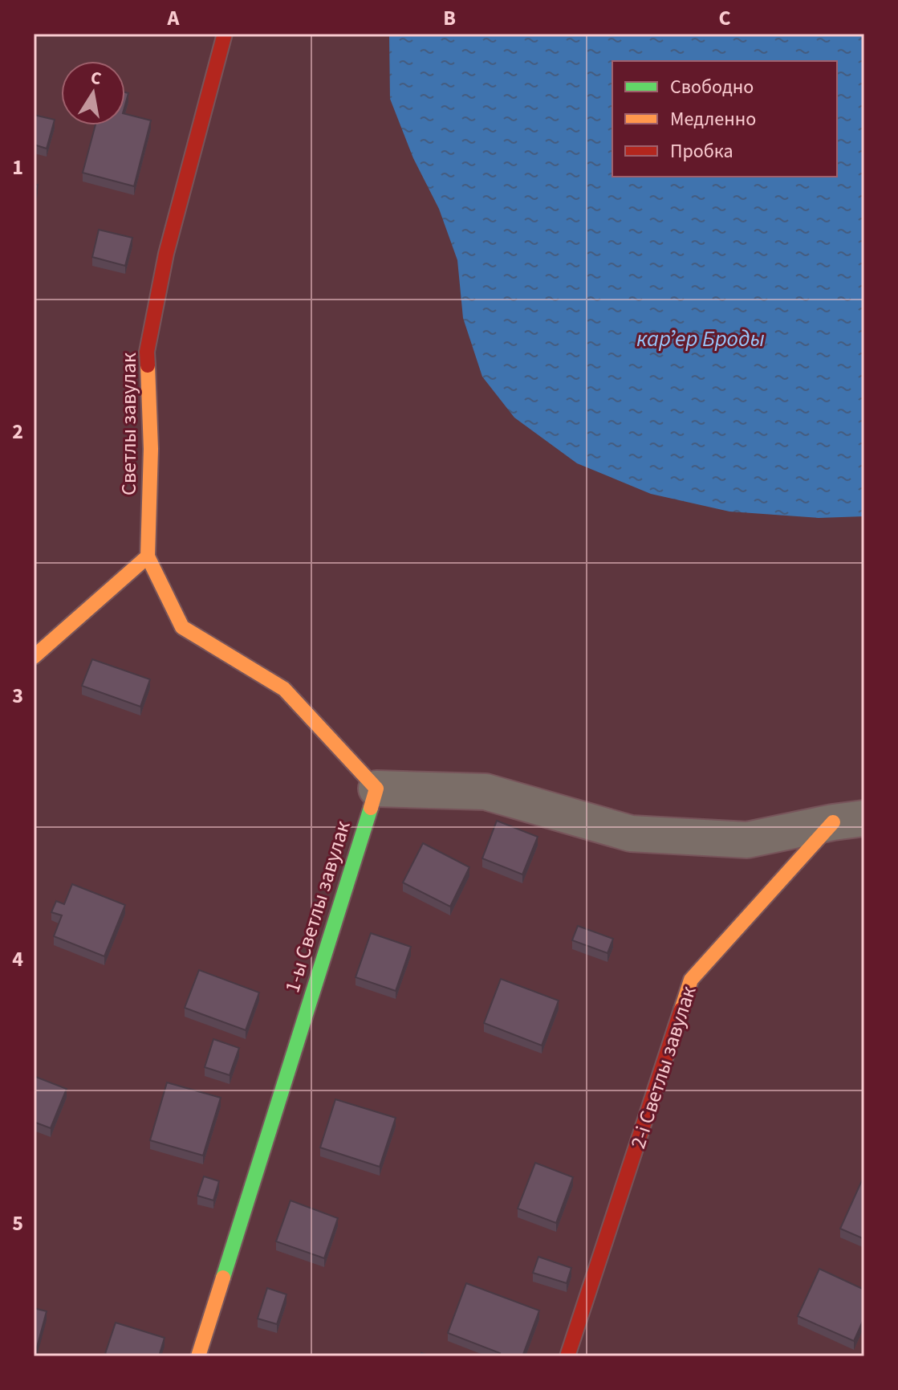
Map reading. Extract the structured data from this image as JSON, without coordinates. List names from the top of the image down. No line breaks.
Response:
{"streets":{"street":["Светлы завулак","1-ы Светлы завулак","2-і Светлы завулак"]},"water":["карʼер Броды"],"legend":["Свободно","Медленно","Пробка"],"north":"top","grid":{"columns":["A","B","C"],"rows":["1","2","3","4","5"]}}
